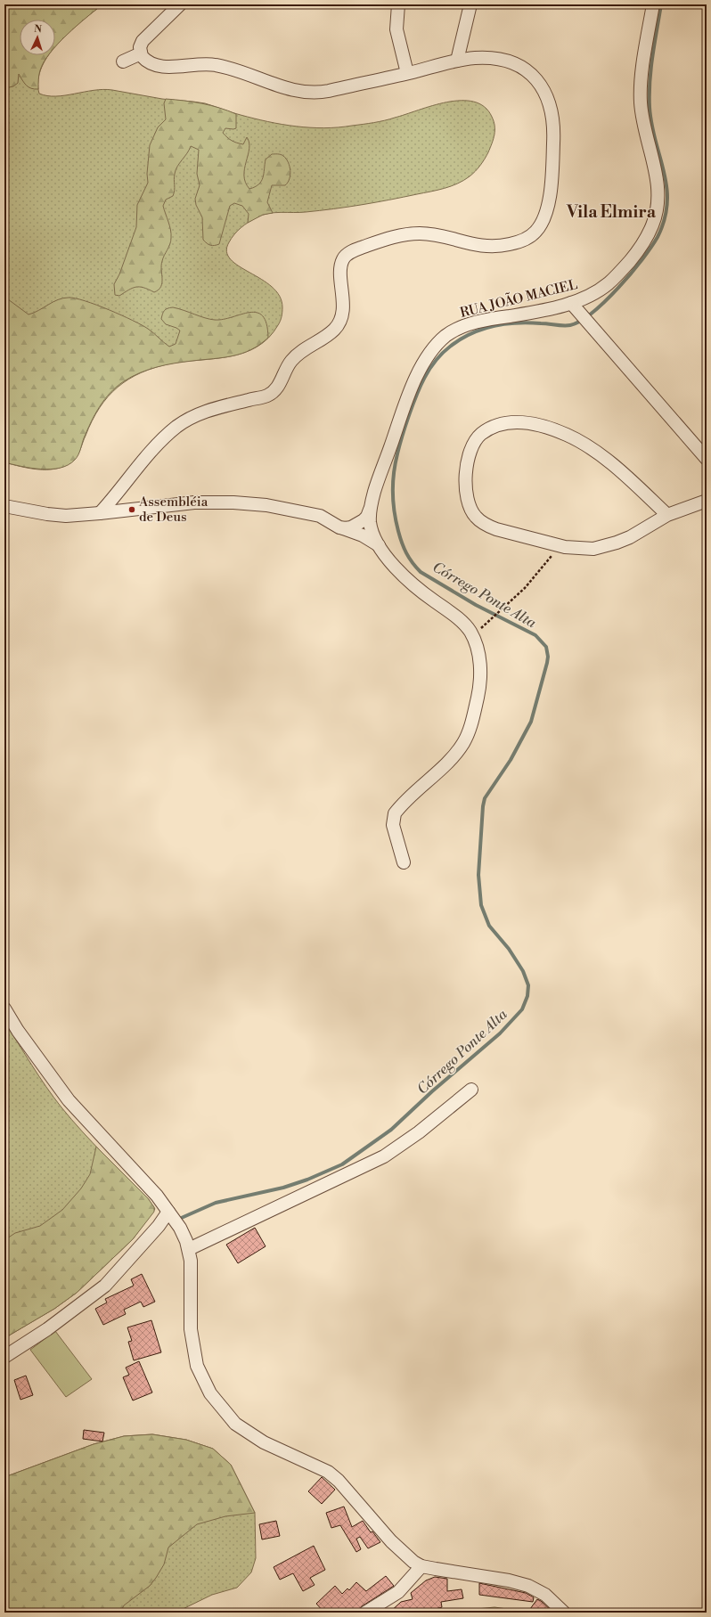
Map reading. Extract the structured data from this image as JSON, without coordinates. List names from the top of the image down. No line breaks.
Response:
{"streets":{"street":["RUA JOÃO MACIEL"]},"districts":["Vila Elmira"],"water":["Córrego Ponte Alta"],"places":["Assembléia de Deus"],"north":"top"}
